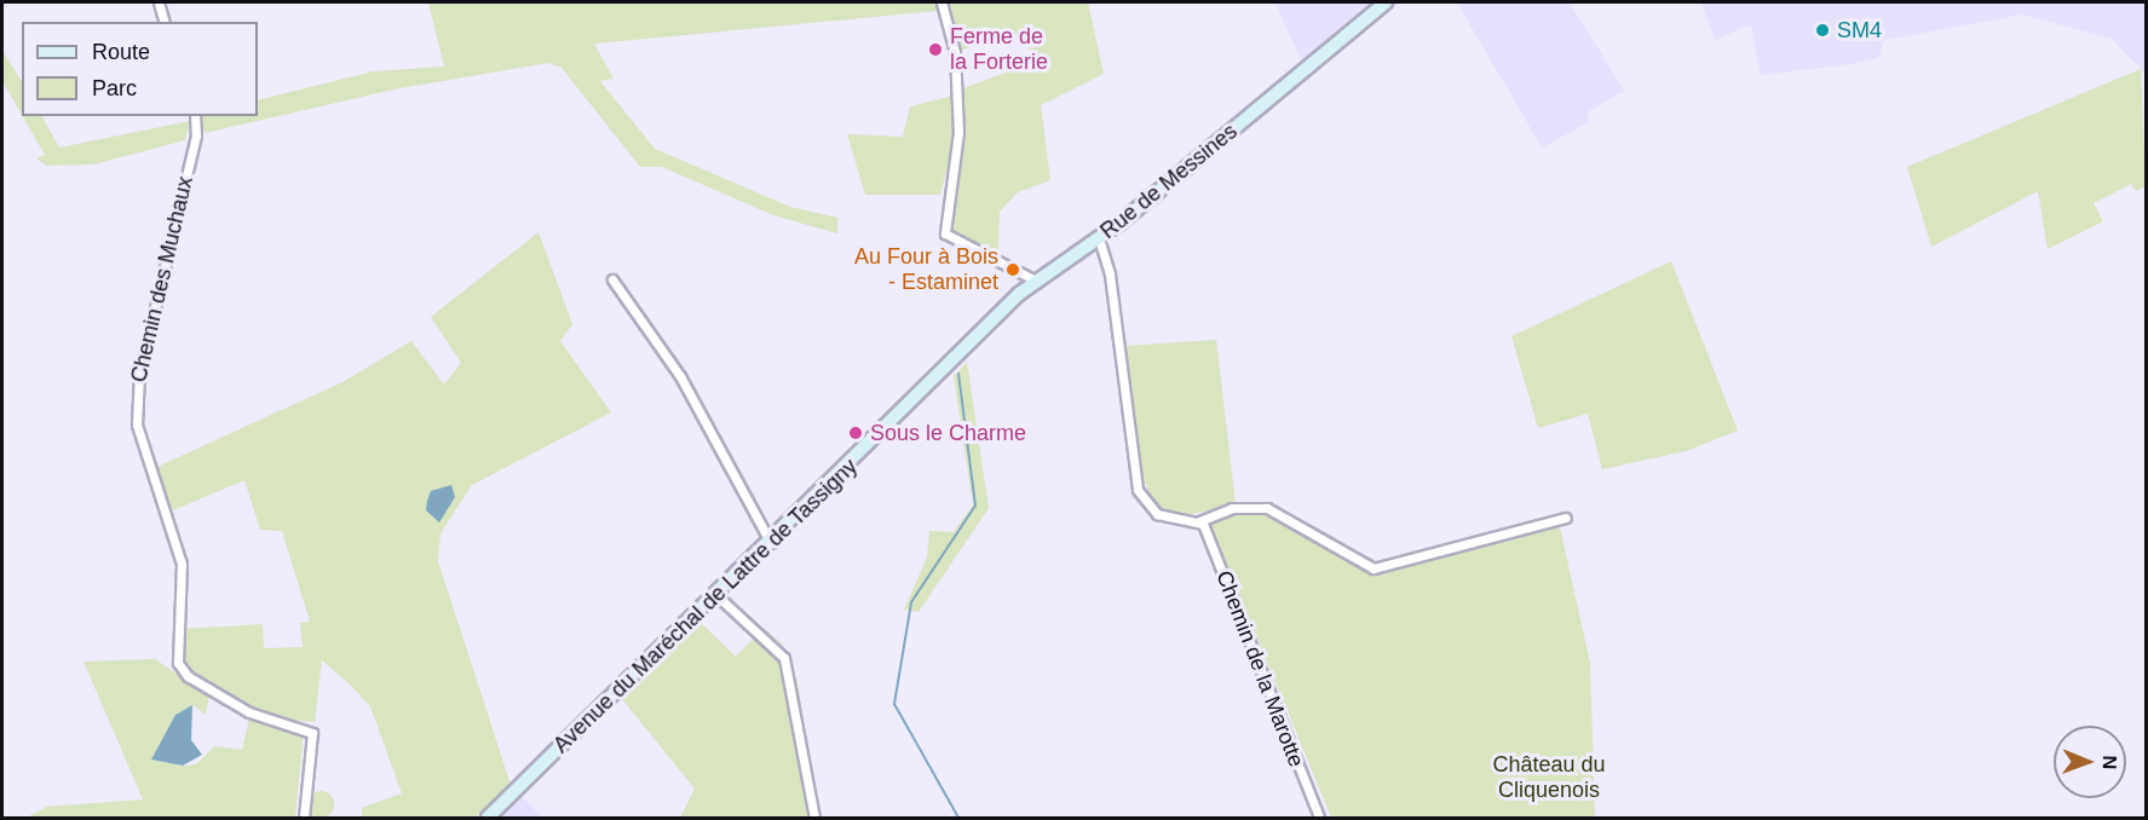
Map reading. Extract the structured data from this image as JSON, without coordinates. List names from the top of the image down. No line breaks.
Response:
{"streets":{"main road":["Rue de Messines","Avenue du Maréchal de Lattre de Tassigny"],"street":["Chemin des Muchaux","Chemin de la Marotte"]},"crossings":[["Rue de Messines","Avenue du Maréchal de Lattre de Tassigny"]],"parks":["Château du Cliquenois"],"places":["SM4","Ferme de la Forterie","Au Four à Bois - Estaminet","Sous le Charme"],"legend":["Route","Parc"],"north":"right"}
